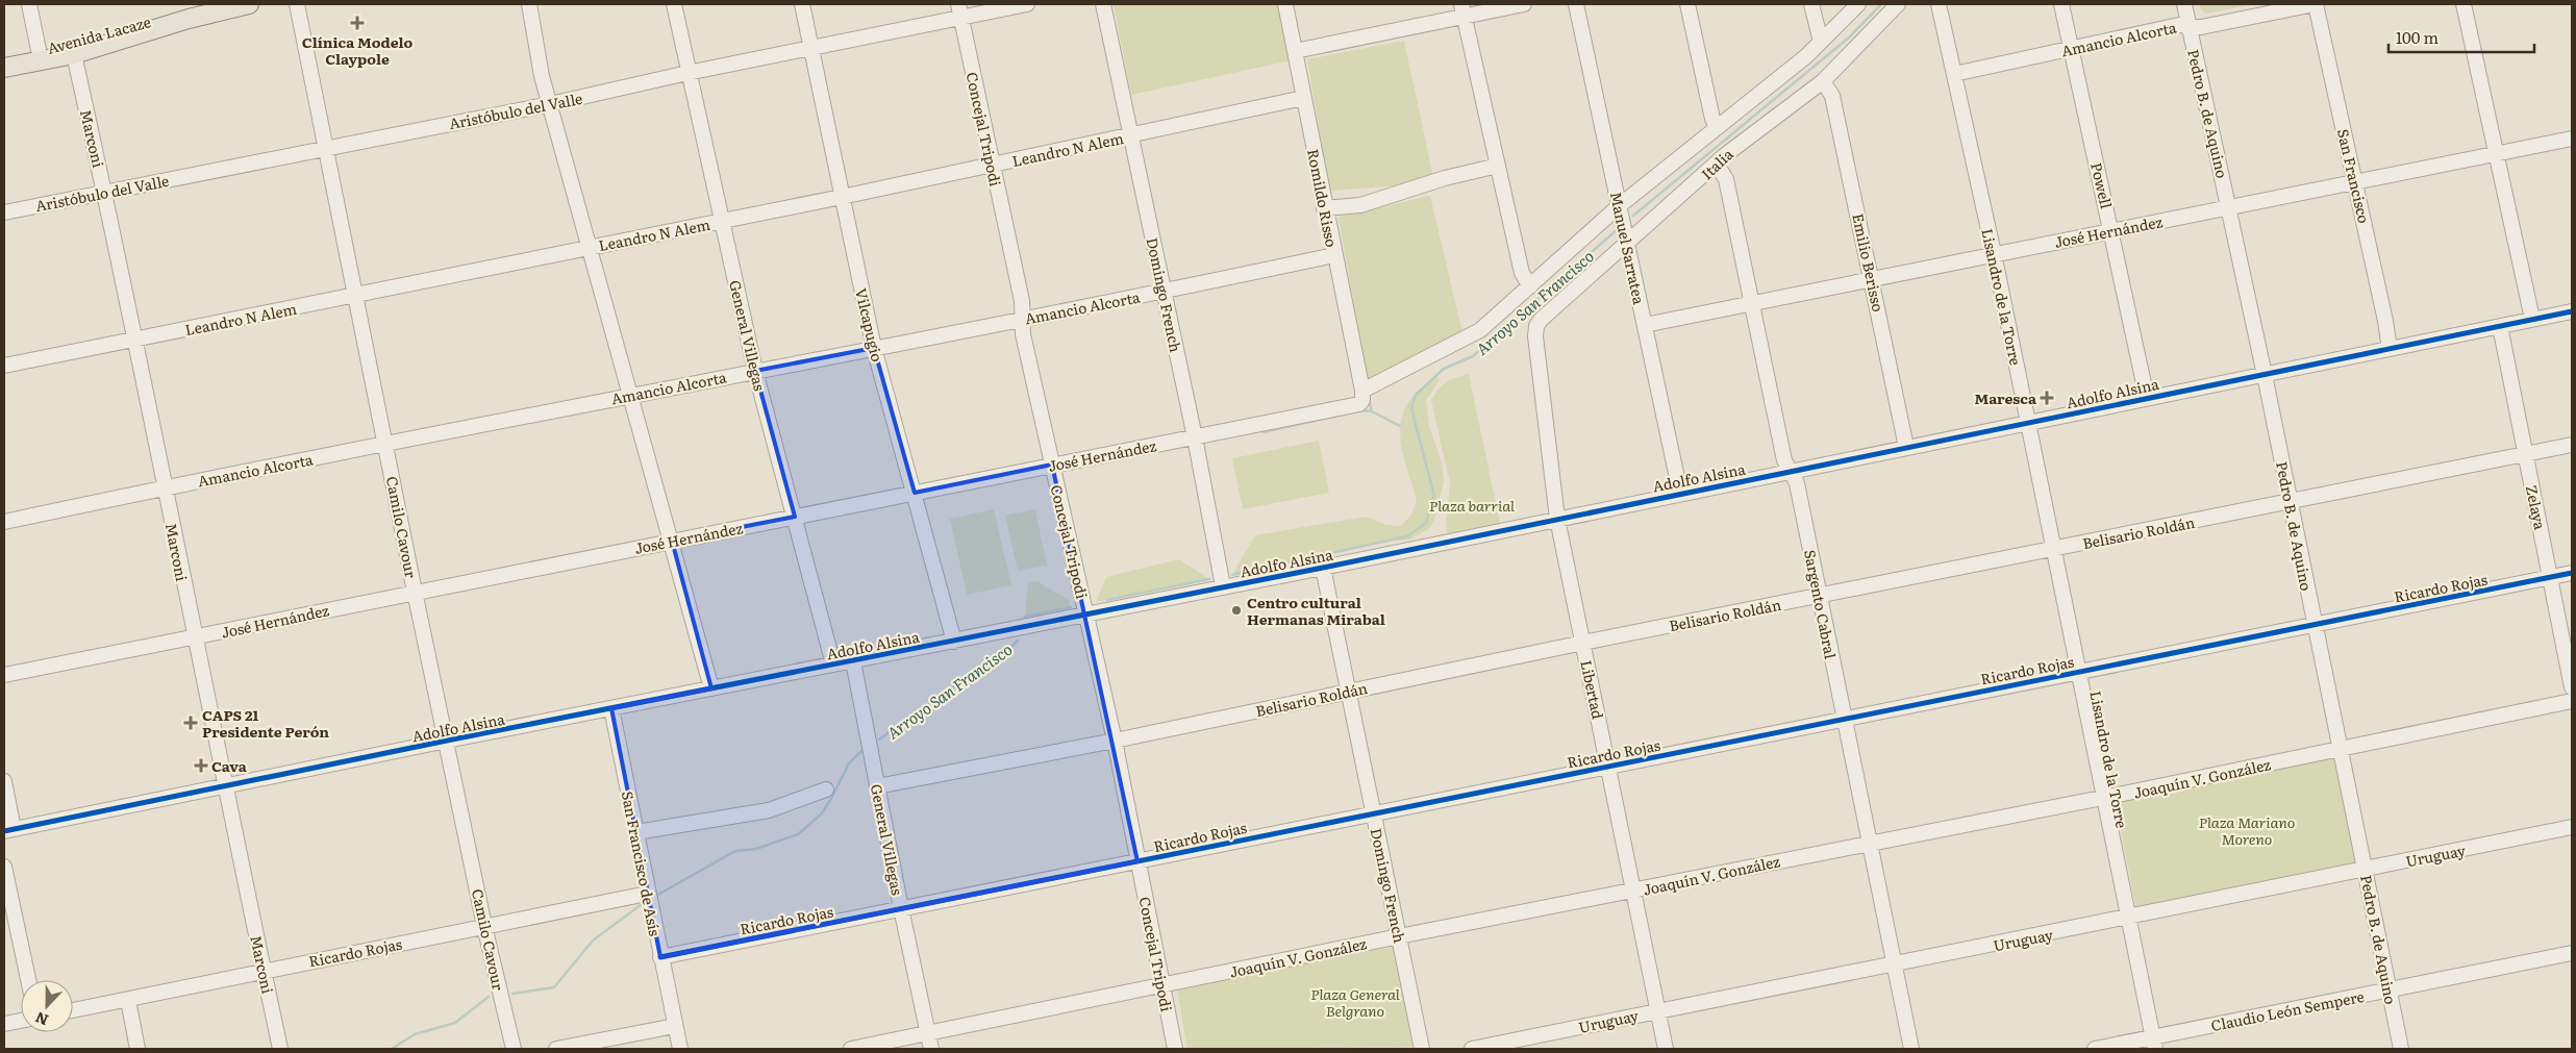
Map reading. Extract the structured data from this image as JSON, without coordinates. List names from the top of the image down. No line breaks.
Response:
{"streets":{"main road":["Avenida Lacaze"],"street":["Amancio Alcorta","Aristóbulo del Valle","Pedro B. de Aquino","Concejal Tripodi","Marconi","Leandro N Alem","Italia","San Francisco","Powell","Romildo Risso","José Hernández","Manuel Sarratea","Emilio Berisso","Domingo French","Lisandro de la Torre","Vilcapugio","General Villegas","Adolfo Alsina","Zelaya","Camilo Cavour","Belisario Roldán","Ricardo Rojas","Sargento Cabral","Libertad","Joaquín V. González","Uruguay","San Francisco de Asís","Claudio León Sempere"]},"crossings":[["Avenida Lacaze","Marconi"],["Amancio Alcorta","Pedro B. de Aquino"],["Amancio Alcorta","Concejal Tripodi"],["Amancio Alcorta","Marconi"],["Amancio Alcorta","San Francisco"],["Amancio Alcorta","Powell"],["Amancio Alcorta","Romildo Risso"],["Amancio Alcorta","Domingo French"],["Amancio Alcorta","Lisandro de la Torre"],["Amancio Alcorta","Vilcapugio"],["Amancio Alcorta","General Villegas"],["Amancio Alcorta","Camilo Cavour"],["Aristóbulo del Valle","Concejal Tripodi"],["Aristóbulo del Valle","Marconi"],["Aristóbulo del Valle","Vilcapugio"],["Aristóbulo del Valle","General Villegas"],["Aristóbulo del Valle","Camilo Cavour"],["Pedro B. de Aquino","José Hernández"],["Pedro B. de Aquino","Adolfo Alsina"],["Pedro B. de Aquino","Belisario Roldán"],["Pedro B. de Aquino","Ricardo Rojas"],["Pedro B. de Aquino","Joaquín V. González"],["Pedro B. de Aquino","Uruguay"],["Pedro B. de Aquino","Claudio León Sempere"],["Concejal Tripodi","Leandro N Alem"],["Concejal Tripodi","José Hernández"],["Concejal Tripodi","Adolfo Alsina"],["Concejal Tripodi","Belisario Roldán"],["Concejal Tripodi","Ricardo Rojas"],["Concejal Tripodi","Joaquín V. González"],["Marconi","Leandro N Alem"],["Marconi","José Hernández"],["Marconi","Adolfo Alsina"],["Marconi","Ricardo Rojas"],["Leandro N Alem","Romildo Risso"],["Leandro N Alem","Domingo French"],["Leandro N Alem","Vilcapugio"],["Leandro N Alem","General Villegas"],["Leandro N Alem","Camilo Cavour"],["Italia","Romildo Risso"],["Italia","José Hernández"],["Italia","Manuel Sarratea"],["Italia","Emilio Berisso"],["Italia","Sargento Cabral"],["Italia","Libertad"],["San Francisco","José Hernández"],["San Francisco","Adolfo Alsina"],["Powell","José Hernández"],["Powell","Adolfo Alsina"],["Romildo Risso","José Hernández"],["José Hernández","Manuel Sarratea"],["José Hernández","Emilio Berisso"],["José Hernández","Domingo French"],["José Hernández","Lisandro de la Torre"],["José Hernández","Vilcapugio"],["José Hernández","General Villegas"],["José Hernández","Camilo Cavour"],["José Hernández","Sargento Cabral"],["Manuel Sarratea","Adolfo Alsina"],["Emilio Berisso","Adolfo Alsina"],["Domingo French","Adolfo Alsina"],["Domingo French","Belisario Roldán"],["Domingo French","Ricardo Rojas"],["Domingo French","Joaquín V. González"],["Lisandro de la Torre","Adolfo Alsina"],["Lisandro de la Torre","Belisario Roldán"],["Lisandro de la Torre","Ricardo Rojas"],["Lisandro de la Torre","Joaquín V. González"],["Lisandro de la Torre","Uruguay"],["Lisandro de la Torre","Claudio León Sempere"],["Vilcapugio","Adolfo Alsina"],["General Villegas","Adolfo Alsina"],["General Villegas","Belisario Roldán"],["General Villegas","Ricardo Rojas"],["General Villegas","Joaquín V. González"],["Adolfo Alsina","Zelaya"],["Adolfo Alsina","Camilo Cavour"],["Adolfo Alsina","Sargento Cabral"],["Adolfo Alsina","Libertad"],["Adolfo Alsina","San Francisco de Asís"],["Zelaya","Belisario Roldán"],["Zelaya","Ricardo Rojas"],["Camilo Cavour","Ricardo Rojas"],["Belisario Roldán","Sargento Cabral"],["Belisario Roldán","Libertad"],["Ricardo Rojas","Sargento Cabral"],["Ricardo Rojas","Libertad"],["Ricardo Rojas","San Francisco de Asís"],["Sargento Cabral","Joaquín V. González"],["Sargento Cabral","Uruguay"],["Libertad","Joaquín V. González"],["Libertad","Uruguay"]],"water":["Arroyo San Francisco"],"parks":["Plaza barrial","Plaza Mariano Moreno","Plaza General Belgrano"],"places":{"health":["Clínica Modelo Claypole","Maresca","CAPS 21 Presidente Perón","Cava"],"other":["Centro cultural Hermanas Mirabal"]},"scale_bar":"100 m","north":"bottom"}
